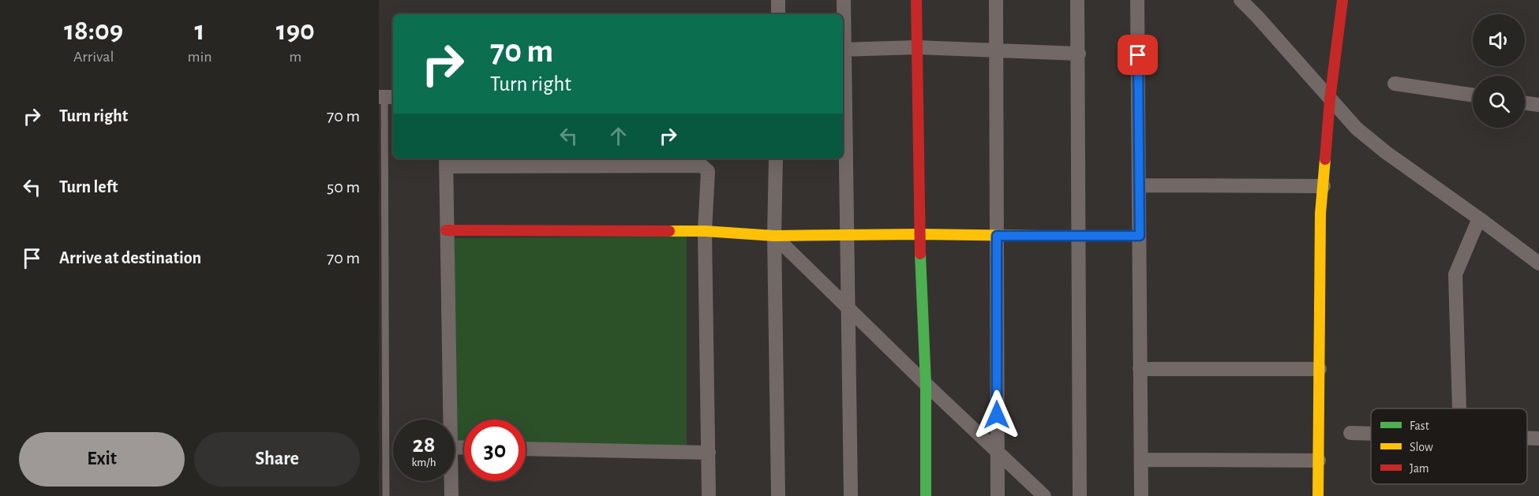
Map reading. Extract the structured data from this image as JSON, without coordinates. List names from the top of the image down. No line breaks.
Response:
{"legend":["Fast","Slow","Jam"],"page":{"eta":["18:09","Arrival","1","min","190","m"],"turn":["70 m","Turn right"],"list":[{"name":"Turn right","value":"70 m"},{"name":"Turn left","value":"50 m"},{"name":"Arrive at destination","value":"70 m"}],"speed":"28 km/h","limit":"30","buttons":["Exit","Share"]}}
